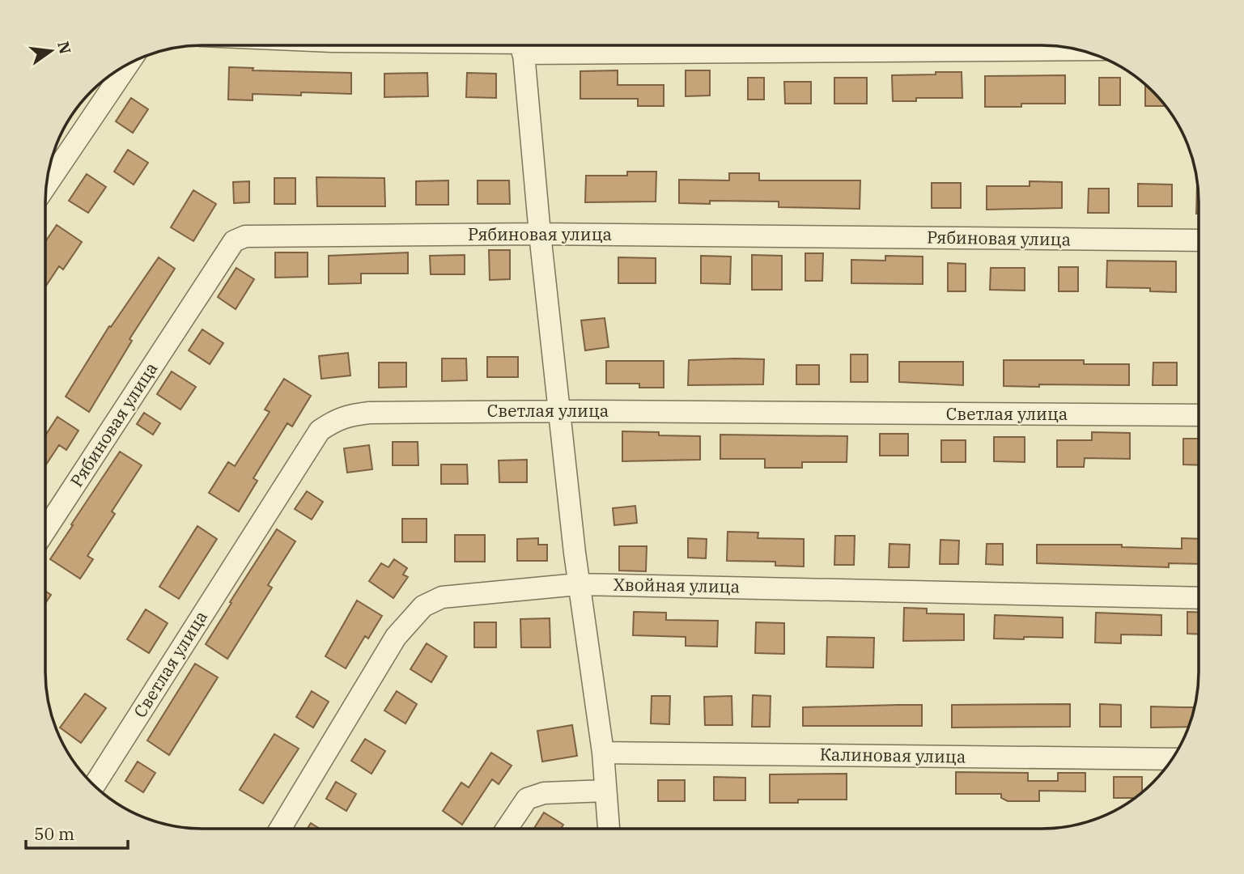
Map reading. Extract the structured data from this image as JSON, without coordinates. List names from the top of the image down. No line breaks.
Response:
{"streets":{"street":["Рябиновая улица","Светлая улица","Хвойная улица","Калиновая улица"]},"scale_bar":"50 m","north":"right"}
